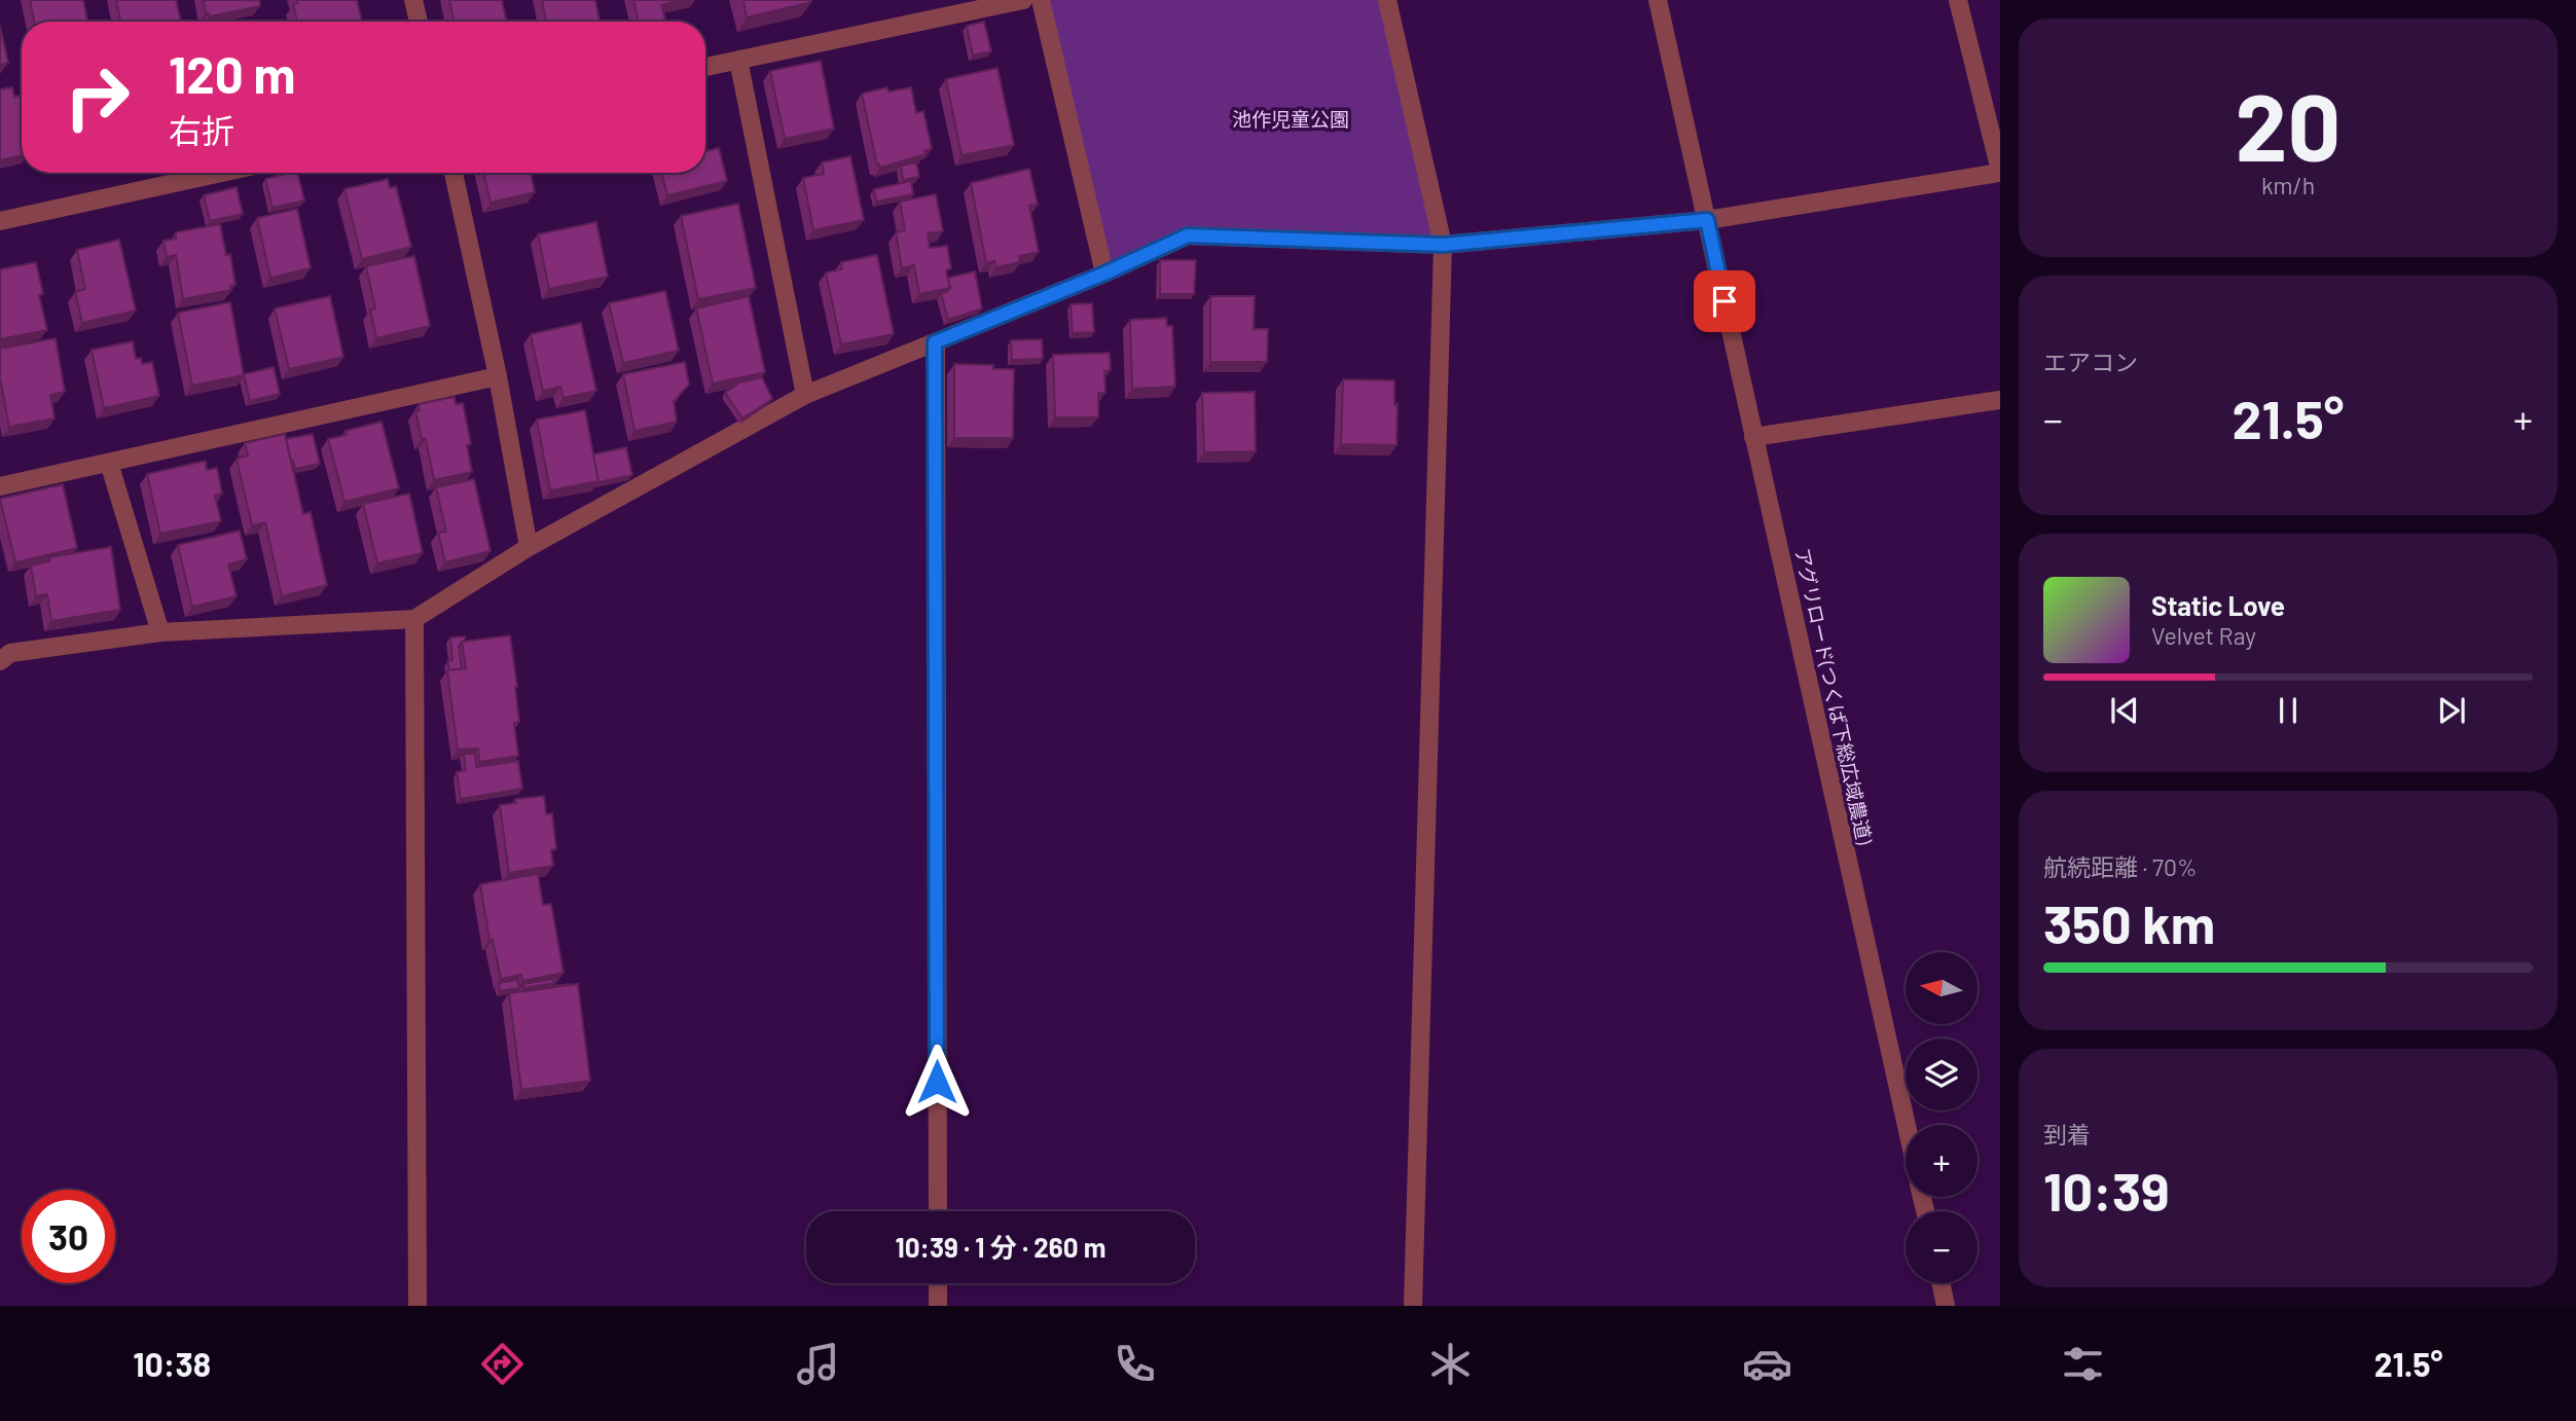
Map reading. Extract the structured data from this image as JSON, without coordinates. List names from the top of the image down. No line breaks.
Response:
{"streets":{"street":["アグリロード(つくば下総広域農道)"]},"parks":["池作児童公園"],"north":"left","page":{"tile":[["20","km/h"],"エアコン",["航続距離 · 70%","350 km"],["到着","10:39"]],"turn":["120 m","右折"],"heat":["−","21.5°","+"],"song":["Static Love","Velvet Ray"],"map_buttons":["+","−"],"limit":"30","trip":"10:39 · 1 分 · 260 m","tabs":["10:38","21.5°"]}}
